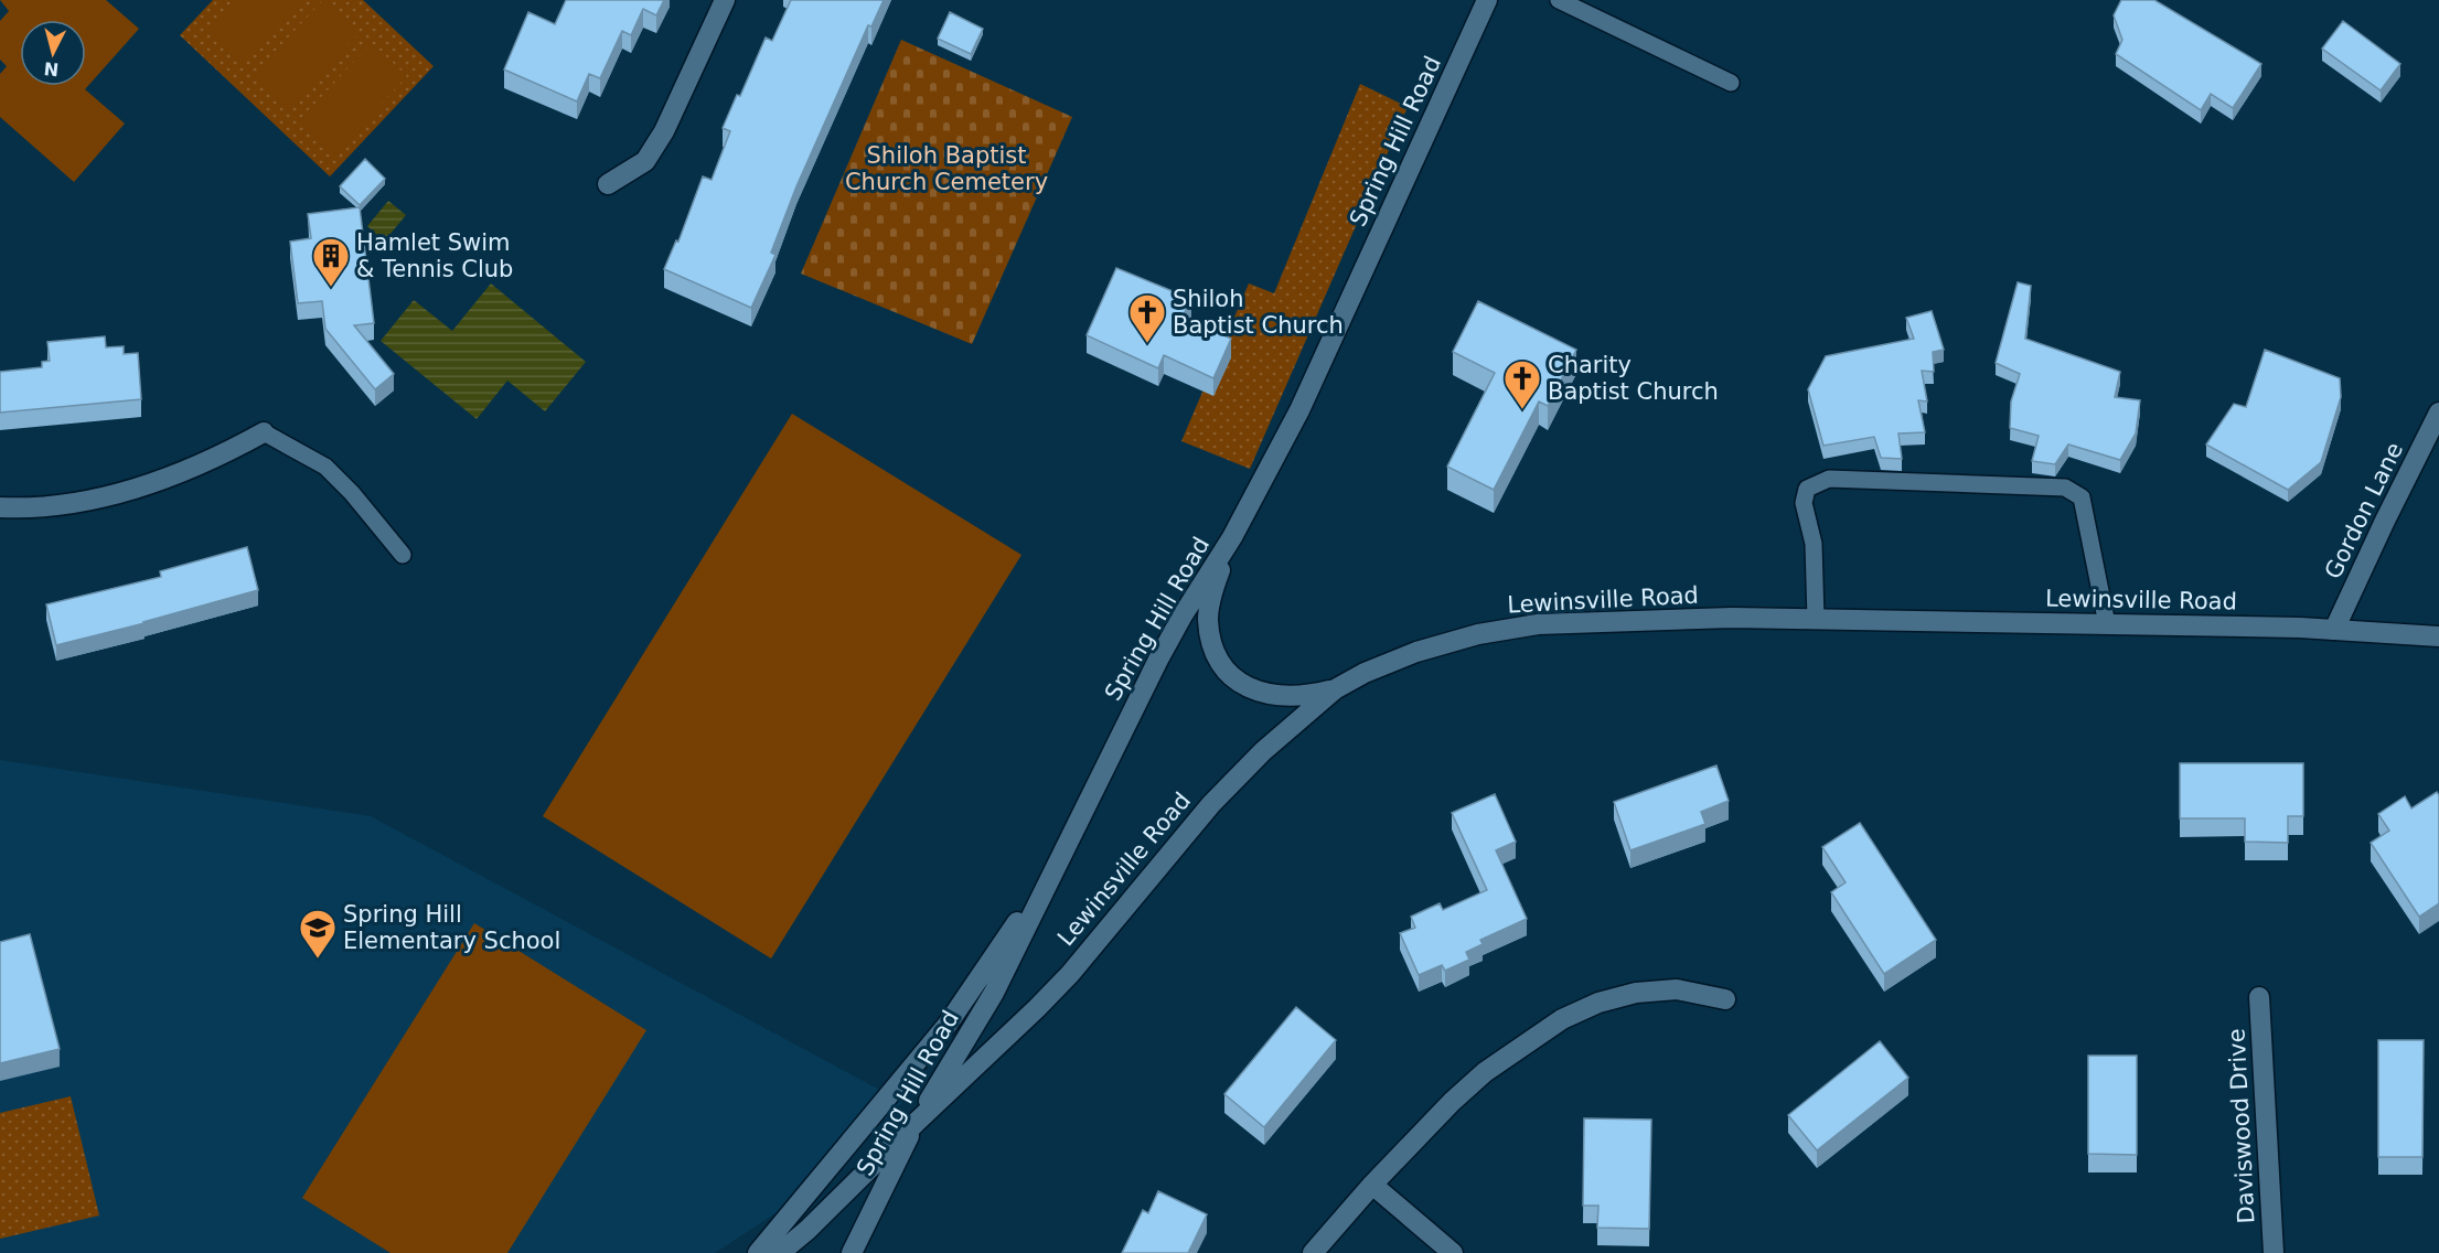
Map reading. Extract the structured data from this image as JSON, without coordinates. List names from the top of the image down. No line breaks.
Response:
{"streets":{"main road":["Spring Hill Road","Gordon Lane","Lewinsville Road","Daviswood Drive"]},"crossings":[["Spring Hill Road","Lewinsville Road"],["Gordon Lane","Lewinsville Road"]],"parks":["Shiloh Baptist Church Cemetery"],"places":{"building":["Hamlet Swim & Tennis Club"],"church":["Shiloh Baptist Church","Charity Baptist Church"],"school or university":["Spring Hill Elementary School"]},"north":"bottom"}
